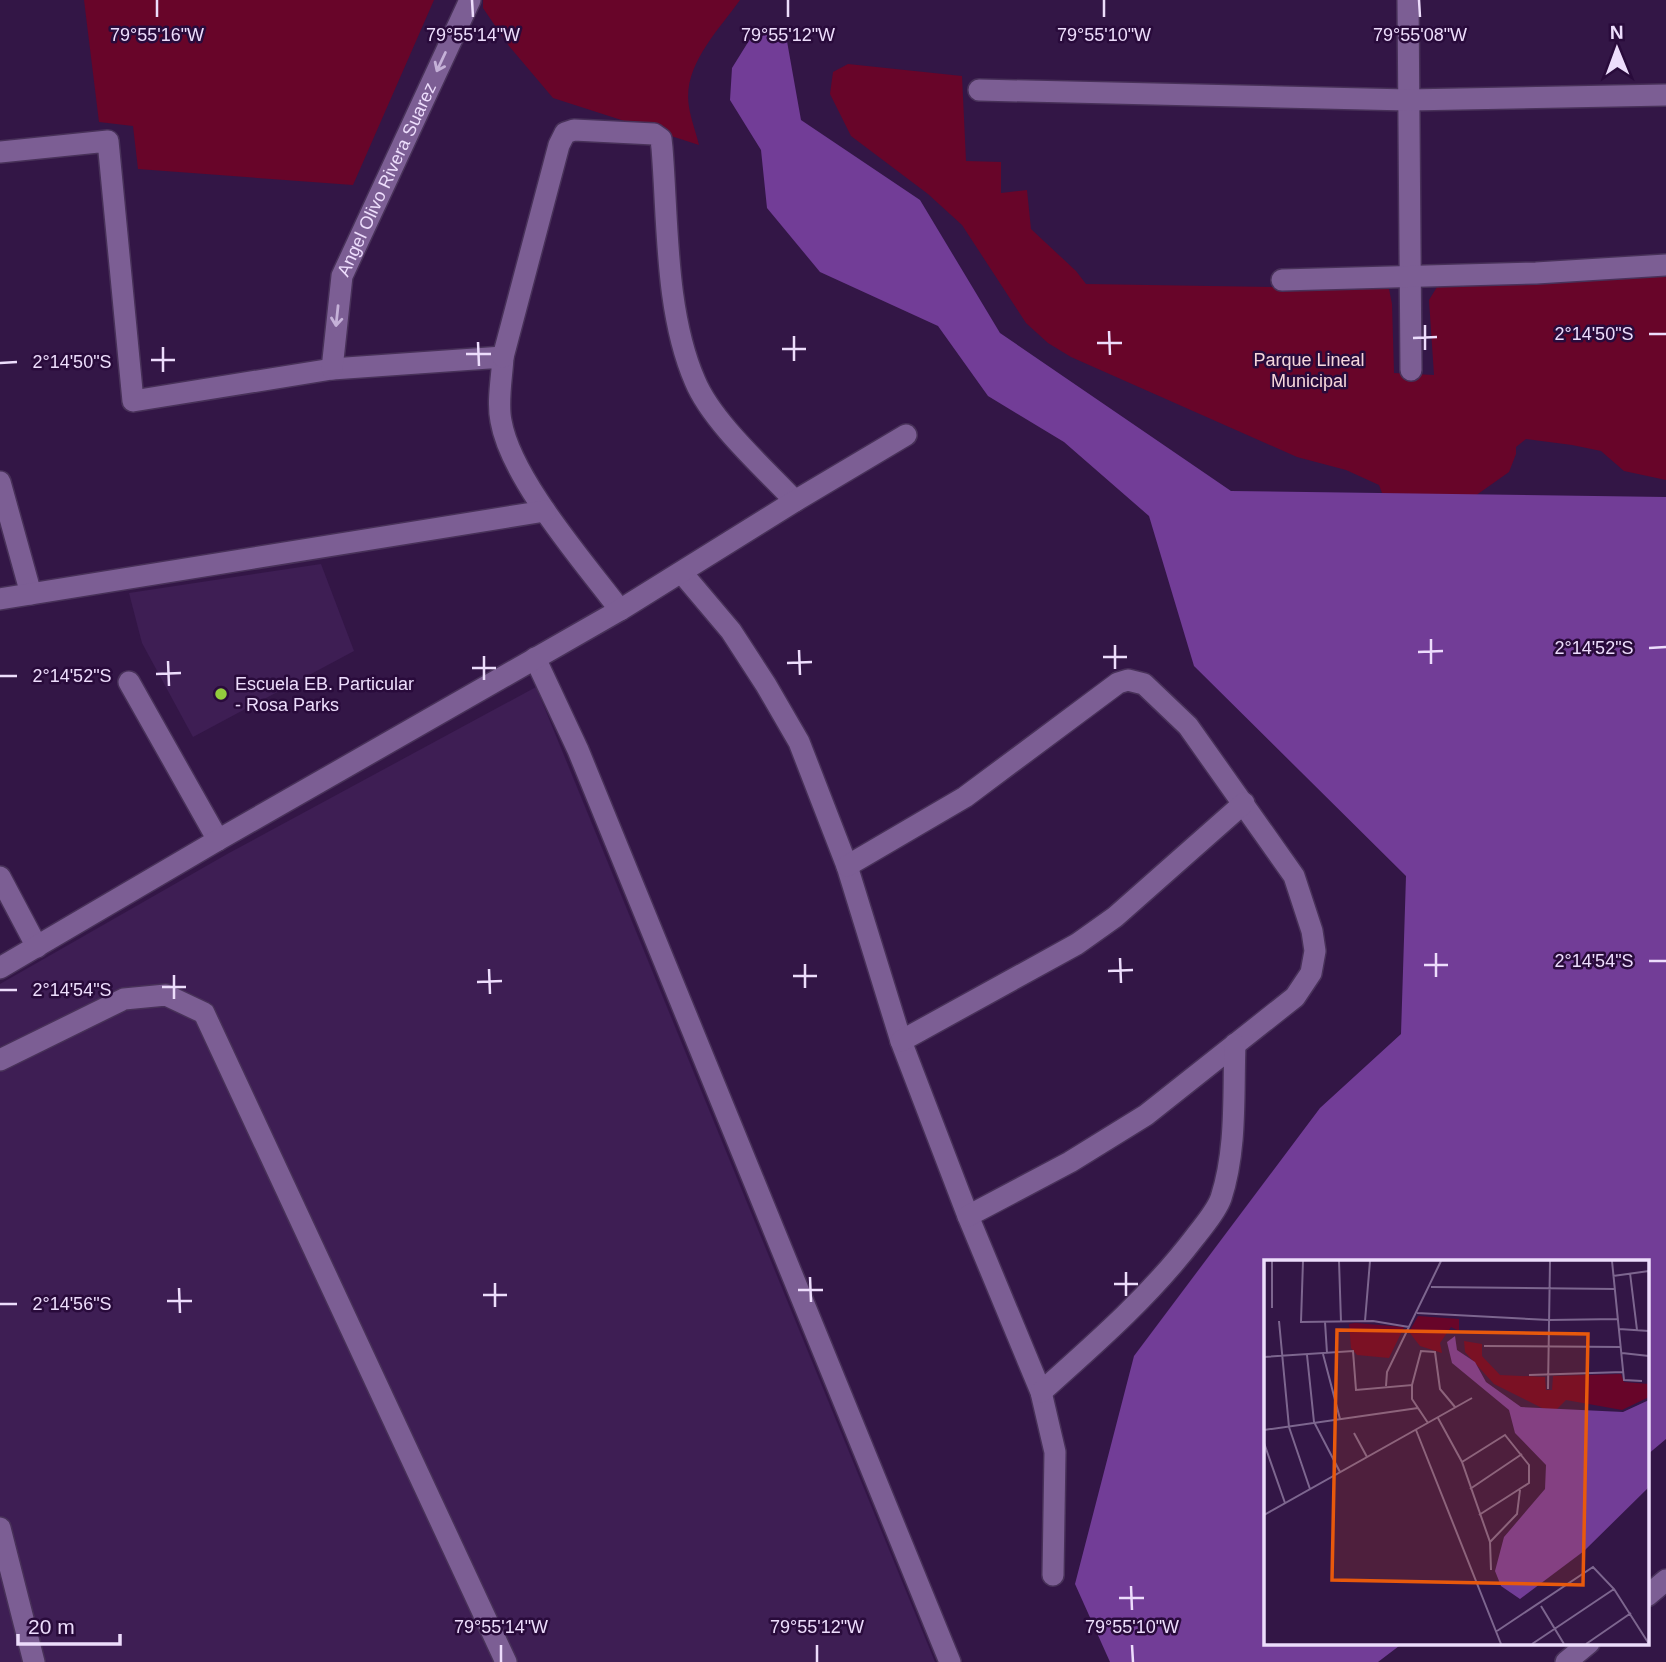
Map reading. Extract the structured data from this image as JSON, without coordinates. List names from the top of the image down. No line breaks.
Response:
{"streets":{"street":["Angel Olivo Rivera Suarez"]},"one_way":["Angel Olivo Rivera Suarez"],"parks":["Parque Lineal Municipal"],"places":["Escuela EB. Particular - Rosa Parks"],"scale_bar":"20 m","north":"top","coordinates":["79°55'16\"W","79°55'14\"W","79°55'12\"W","79°55'10\"W","79°55'08\"W","2°14'50\"S","2°14'52\"S","2°14'54\"S","2°14'56\"S"]}
